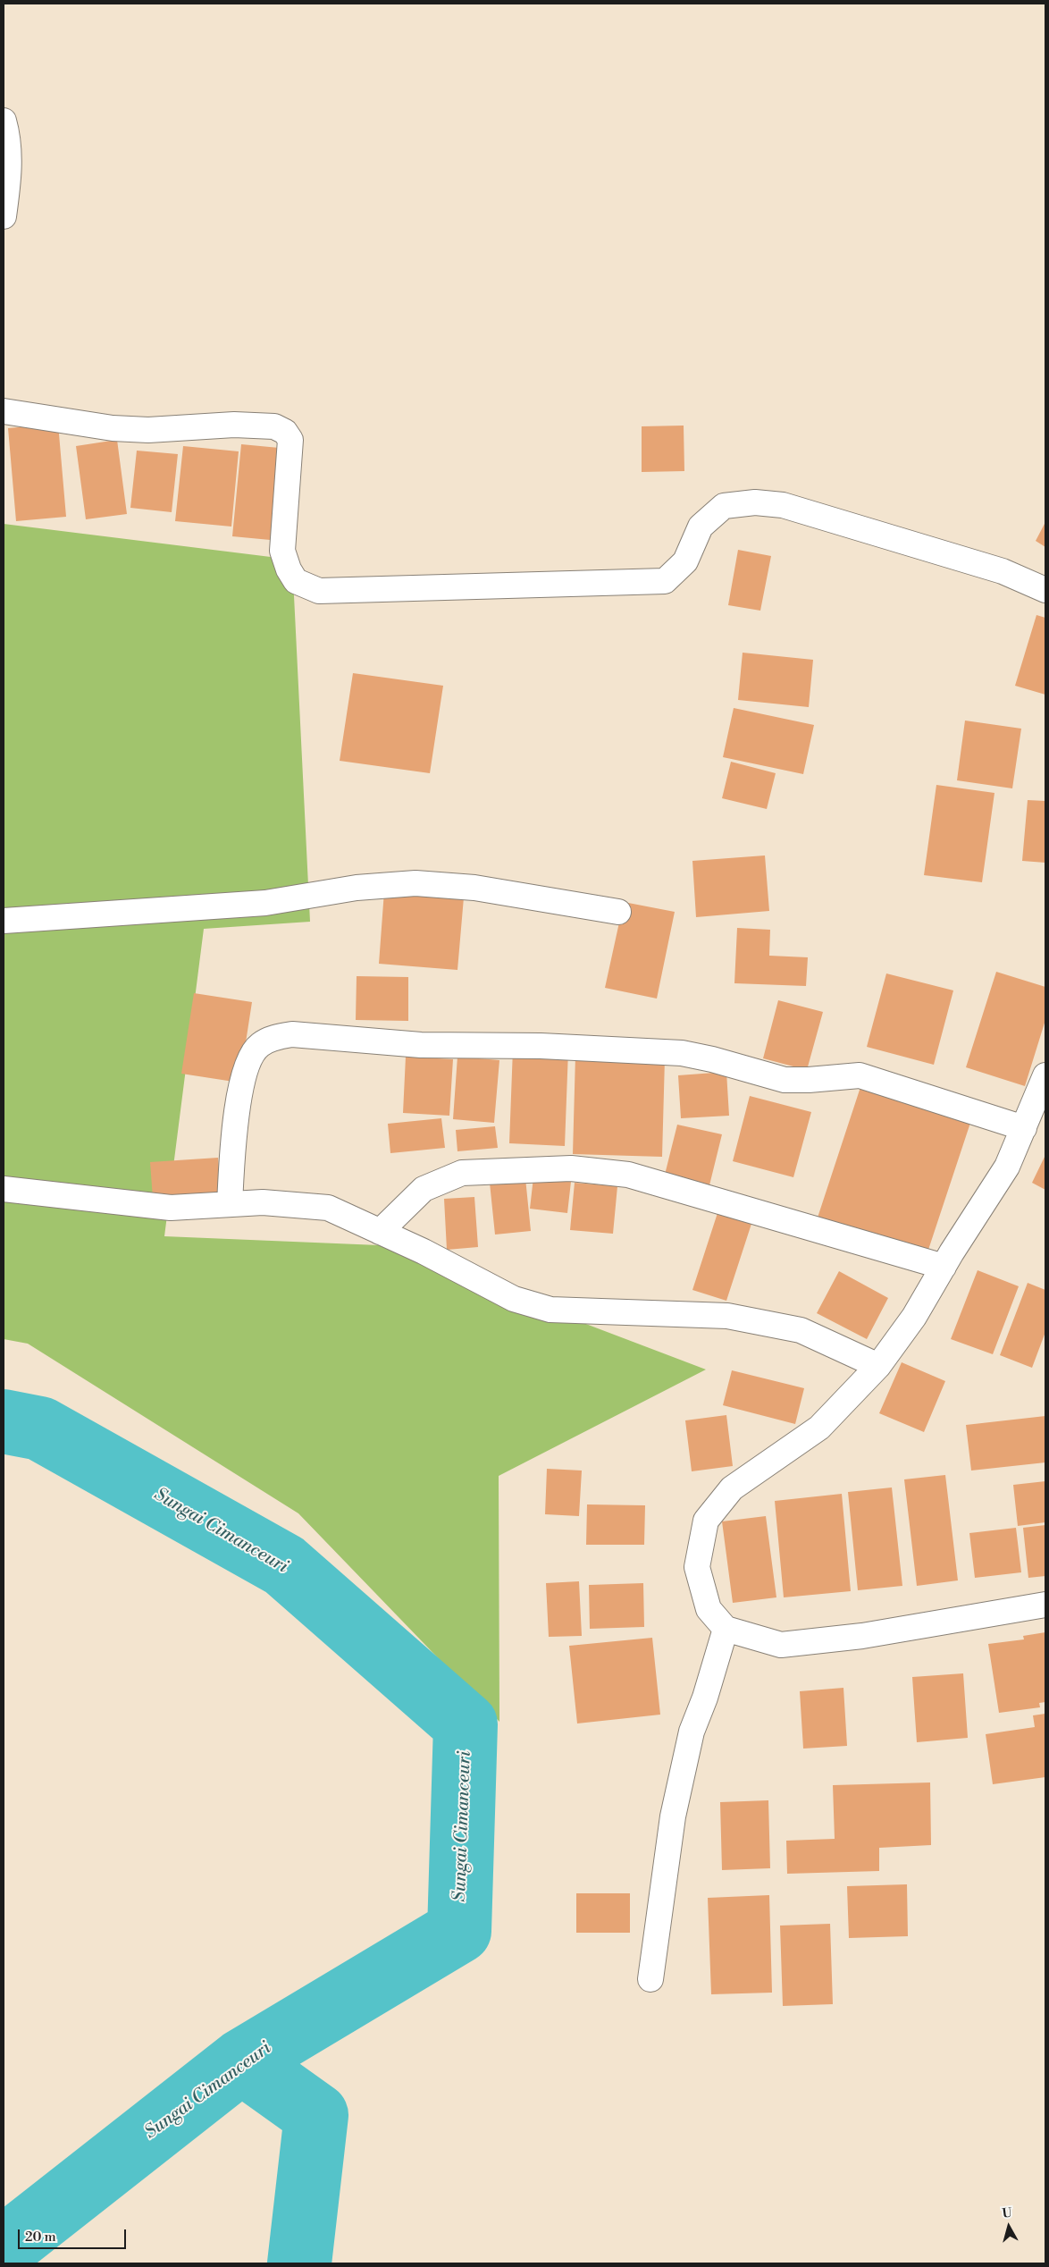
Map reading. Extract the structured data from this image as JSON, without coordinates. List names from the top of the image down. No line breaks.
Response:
{"water":["Sungai Cimanceuri"],"scale_bar":"20 m","north":"top"}
